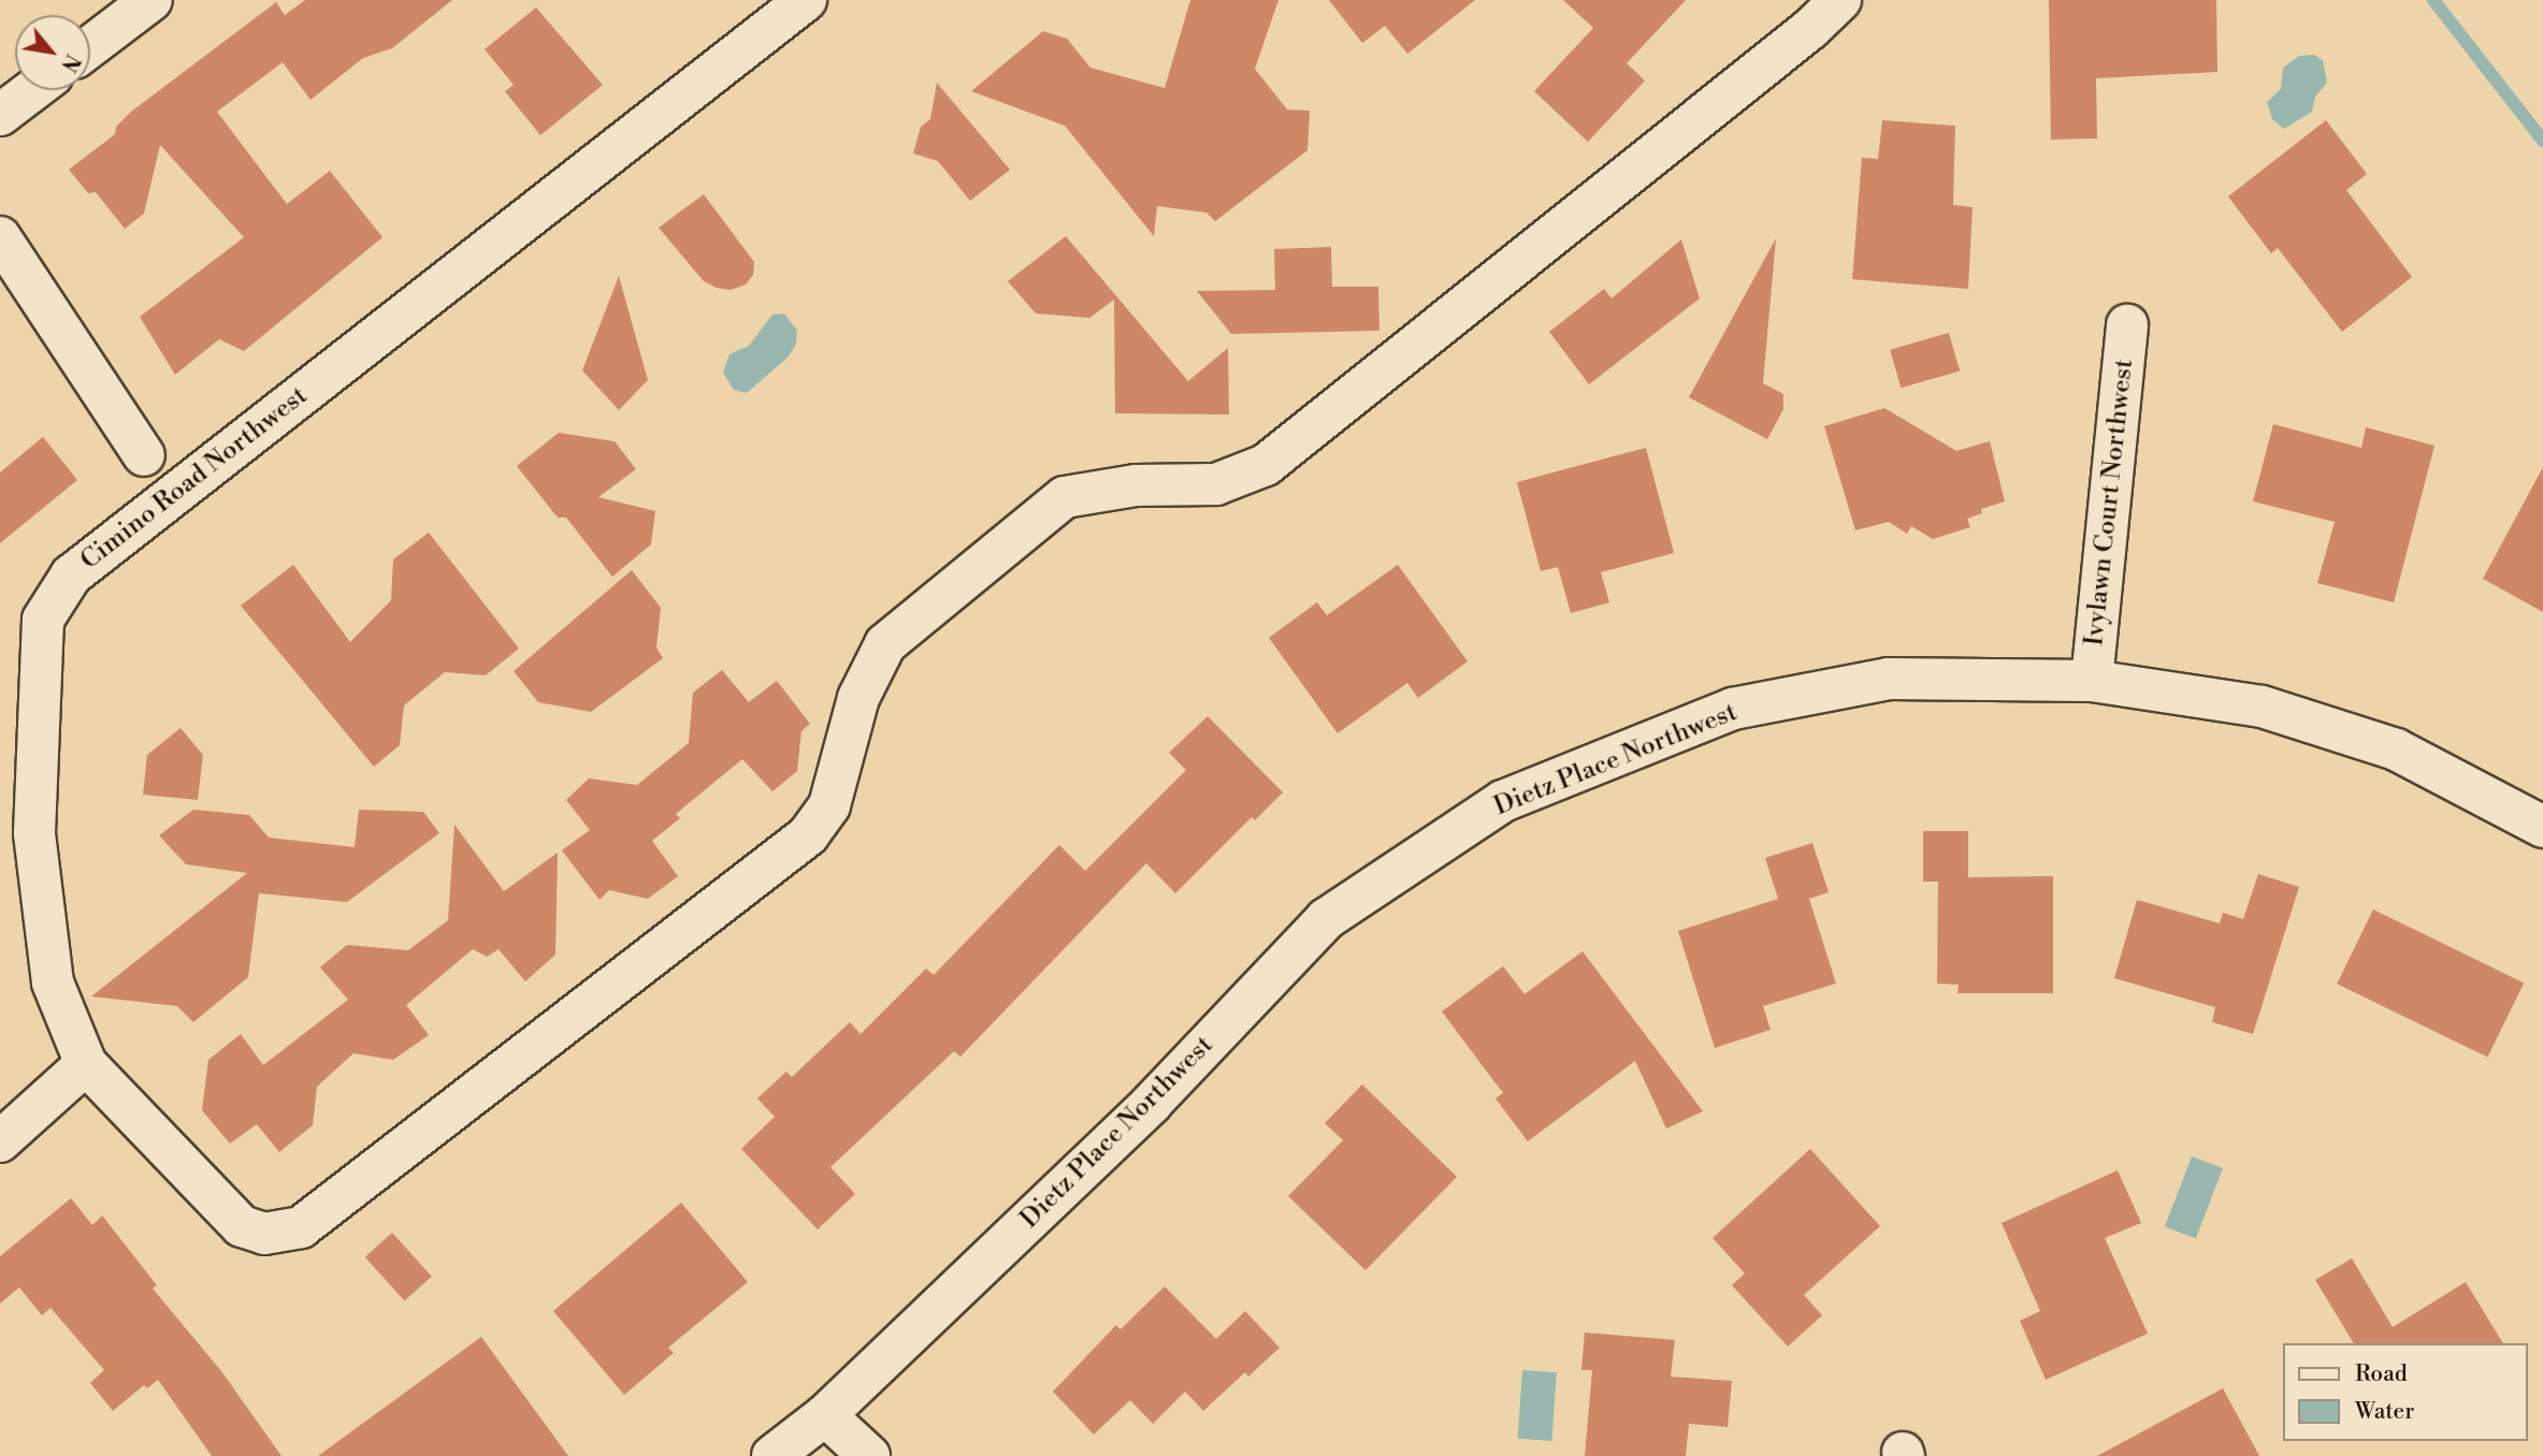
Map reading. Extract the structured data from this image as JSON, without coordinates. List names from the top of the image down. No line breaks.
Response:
{"streets":{"street":["Cimino Road Northwest","Ivylawn Court Northwest","Dietz Place Northwest"]},"crossings":[["Ivylawn Court Northwest","Dietz Place Northwest"]],"legend":["Road","Water"],"north":"bottom right"}
